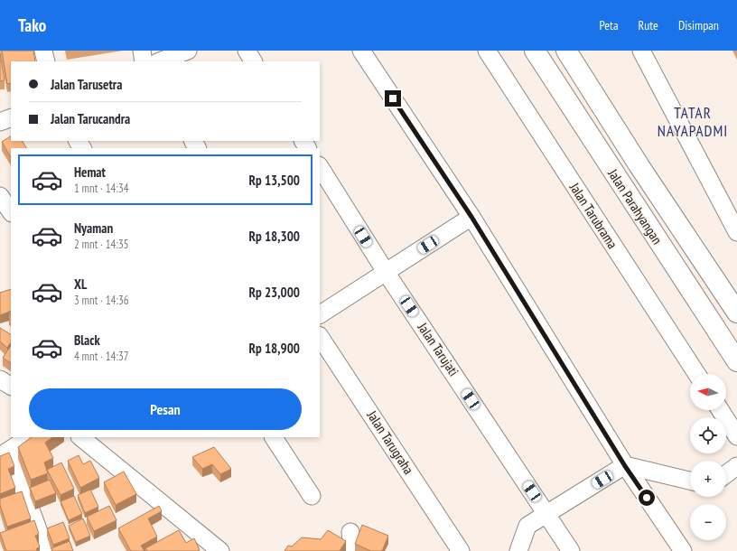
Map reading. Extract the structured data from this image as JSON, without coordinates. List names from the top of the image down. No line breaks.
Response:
{"streets":{"main road":["Jalan Parahyangan"],"street":["Jalan Tarubrama","Jalan Tarujati","Jalan Tarugraha"]},"districts":["TATAR NAYAPADMI"],"north":"left","page":{"header":"Tako","nav":["Peta","Rute","Disimpan"],"banner":["Jalan Tarusetra","Jalan Tarucandra"],"list":[{"name":"Hemat","note":"1 mnt · 14:34","value":"Rp 13,500"},{"name":"Nyaman","note":"2 mnt · 14:35","value":"Rp 18,300"},{"name":"XL","note":"3 mnt · 14:36","value":"Rp 23,000"},{"name":"Black","note":"4 mnt · 14:37","value":"Rp 18,900"}],"map_buttons":["+","−"],"buttons":"Pesan"}}
